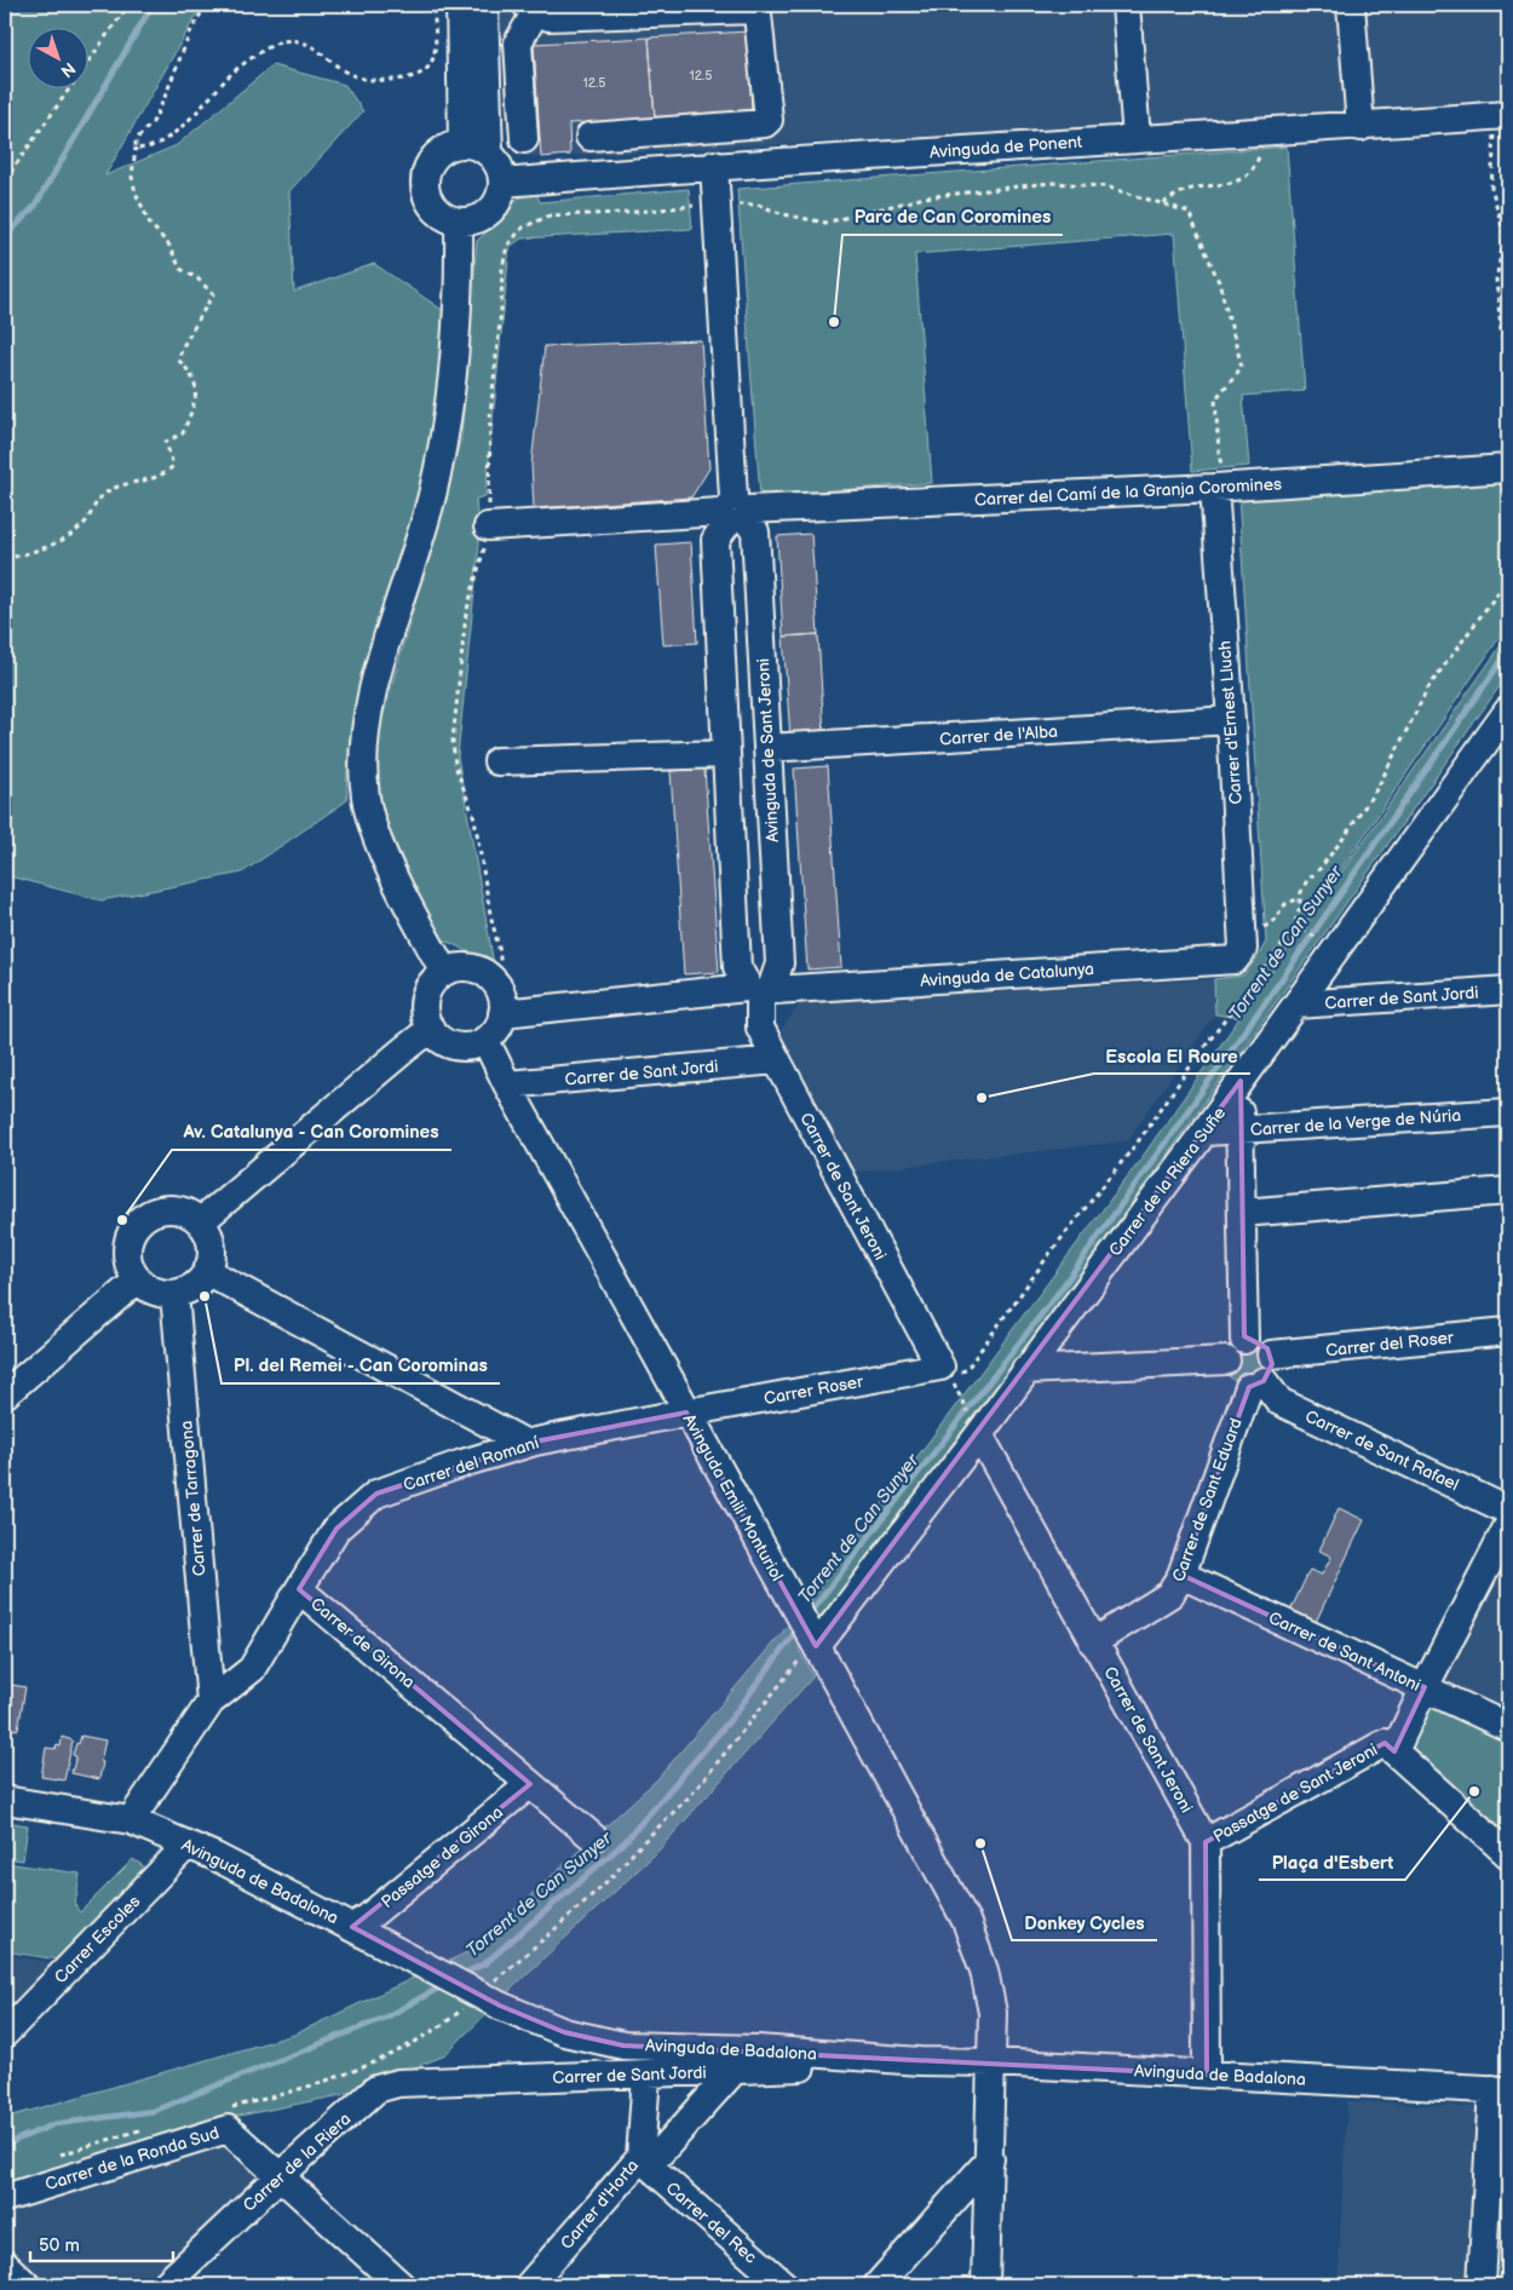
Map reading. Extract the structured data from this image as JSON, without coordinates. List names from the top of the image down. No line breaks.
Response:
{"streets":{"street":["Avinguda de Ponent","Carrer del Camí de la Granja Coromines","Carrer d'Ernest Lluch","Carrer de l'Alba","Avinguda de Sant Jeroni","Avinguda de Catalunya","Carrer de Sant Jordi","Carrer de la Verge de Núria","Carrer de la Riera Suñe","Carrer de Sant Jeroni","Carrer del Roser","Carrer Roser","Carrer de Sant Rafael","Carrer del Romaní","Avinguda Emili Monturiol","Carrer de Tarragona","Carrer de Sant Eduard","Carrer de Girona","Carrer de Sant Antoni","Passatge de Sant Jeroni","Passatge de Girona","Avinguda de Badalona","Carrer Escoles","Carrer de la Ronda Sud","Carrer de la Riera","Carrer d'Horta","Carrer del Rec"]},"crossings":[["Avinguda de Ponent","Avinguda de Sant Jeroni"],["Carrer del Camí de la Granja Coromines","Carrer d'Ernest Lluch"],["Carrer del Camí de la Granja Coromines","Avinguda de Sant Jeroni"],["Carrer d'Ernest Lluch","Carrer de l'Alba"],["Carrer d'Ernest Lluch","Avinguda de Catalunya"],["Carrer de l'Alba","Avinguda de Sant Jeroni"],["Avinguda de Sant Jeroni","Avinguda de Catalunya"],["Avinguda de Sant Jeroni","Carrer de Sant Jeroni"],["Avinguda de Catalunya","Carrer de Sant Jeroni"],["Avinguda de Catalunya","Avinguda Emili Monturiol"],["Carrer de Sant Jordi","Carrer de la Riera Suñe"],["Carrer de Sant Jordi","Carrer de Sant Jeroni"],["Carrer de Sant Jordi","Avinguda Emili Monturiol"],["Carrer de Sant Jordi","Avinguda de Badalona"],["Carrer de Sant Jordi","Carrer de la Riera"],["Carrer de Sant Jordi","Carrer d'Horta"],["Carrer de la Verge de Núria","Carrer de la Riera Suñe"],["Carrer de la Riera Suñe","Carrer de Sant Jeroni"],["Carrer de la Riera Suñe","Avinguda Emili Monturiol"],["Carrer de Sant Jeroni","Carrer Roser"],["Carrer de Sant Jeroni","Carrer de Sant Eduard"],["Carrer de Sant Jeroni","Passatge de Sant Jeroni"],["Carrer de Sant Jeroni","Avinguda de Badalona"],["Carrer del Roser","Carrer de Sant Rafael"],["Carrer del Roser","Carrer de Sant Eduard"],["Carrer Roser","Carrer del Romaní"],["Carrer Roser","Avinguda Emili Monturiol"],["Carrer de Sant Rafael","Carrer de Sant Eduard"],["Carrer del Romaní","Avinguda Emili Monturiol"],["Carrer del Romaní","Carrer de Girona"],["Avinguda Emili Monturiol","Avinguda de Badalona"],["Carrer de Tarragona","Carrer de Girona"],["Carrer de Sant Eduard","Carrer de Sant Antoni"],["Carrer de Girona","Passatge de Girona"],["Carrer de Girona","Avinguda de Badalona"],["Passatge de Girona","Avinguda de Badalona"],["Avinguda de Badalona","Carrer Escoles"],["Carrer de la Ronda Sud","Carrer de la Riera"],["Carrer d'Horta","Carrer del Rec"]],"water":["Torrent de Can Sunyer"],"places":["Parc de Can Coromines","Escola El Roure","Av. Catalunya - Can Coromines","Pl. del Remei - Can Corominas","Plaça d'Esbert","Donkey Cycles"],"house_numbers":["12.5","12.5"],"scale_bar":"50 m","north":"bottom right"}
